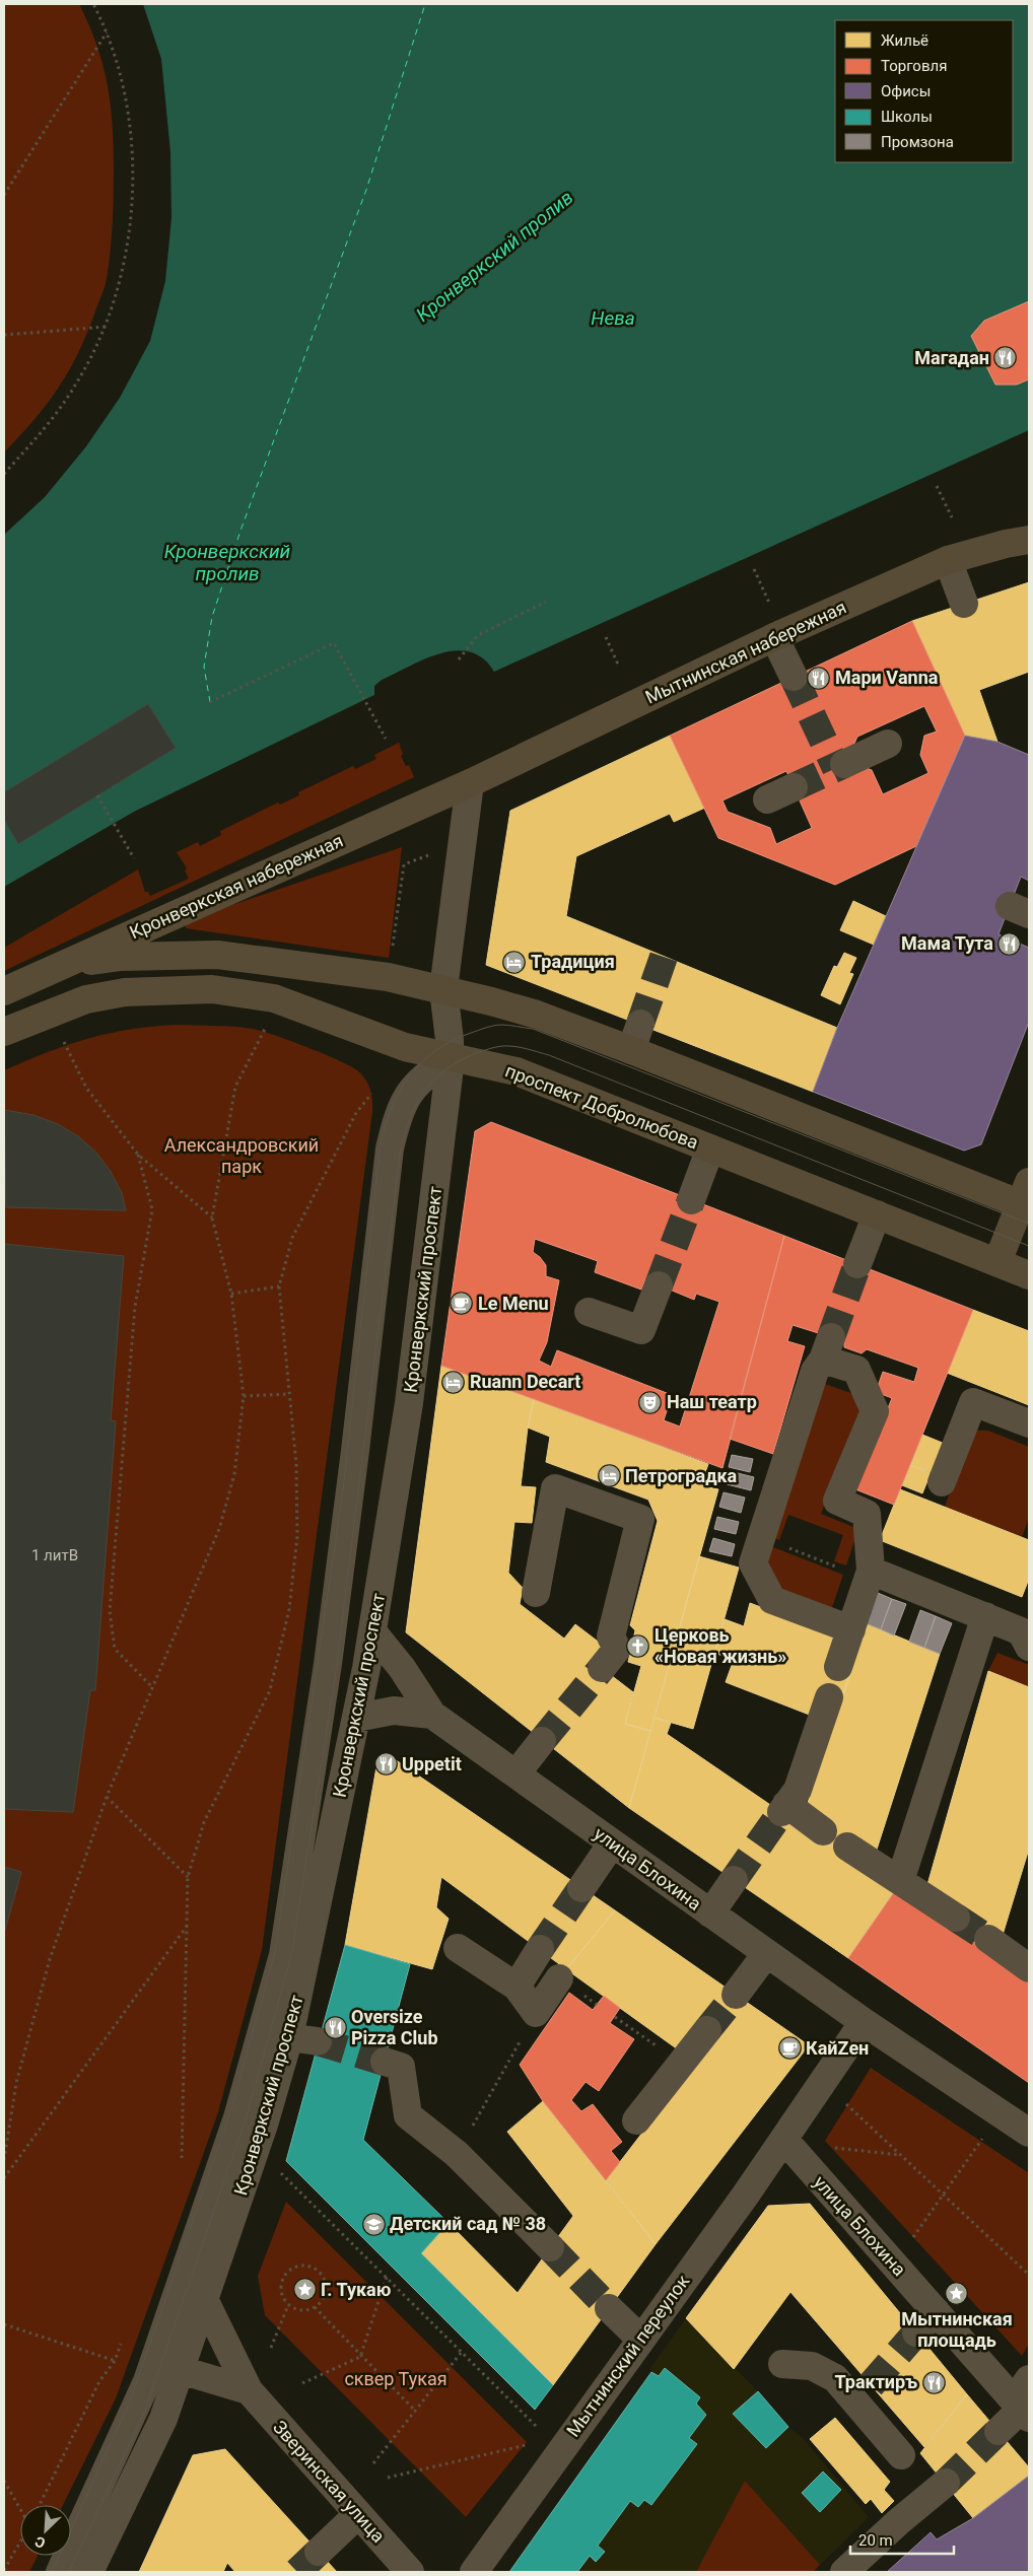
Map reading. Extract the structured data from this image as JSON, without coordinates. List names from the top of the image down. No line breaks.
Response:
{"streets":{"main road":["Мытнинская набережная","Кронверкская набережная","проспект Добролюбова"],"street":["Кронверкский проспект","улица Блохина","Мытнинский переулок","Зверинская улица"]},"crossings":[["Мытнинская набережная","Кронверкская набережная"],["Мытнинская набережная","Кронверкский проспект"],["Кронверкская набережная","Кронверкский проспект"],["проспект Добролюбова","Кронверкский проспект"],["Кронверкский проспект","улица Блохина"],["Кронверкский проспект","Зверинская улица"],["улица Блохина","Мытнинский переулок"]],"water":["Кронверкский пролив","Нева"],"parks":["Александровский парк","сквер Тукая"],"places":{"restaurant":["Магадан","Мари Vаnnа","Мама Тута","Uppetit","Oversize Pizza Club","Трактиръ"],"hotel":["Традиция","Ruann Decart","Петроградка"],"cafe":["Le Menu","КайZен"],"theatre":["Наш театр"],"church":["Церковь «Новая жизнь»"],"school or university":["Детский сад № 38"],"place":["Г. Тукаю","Мытнинская площадь"]},"house_numbers":["1 литВ"],"legend":["Жильё","Торговля","Офисы","Школы","Промзона"],"scale_bar":"20 m","north":"bottom left"}
